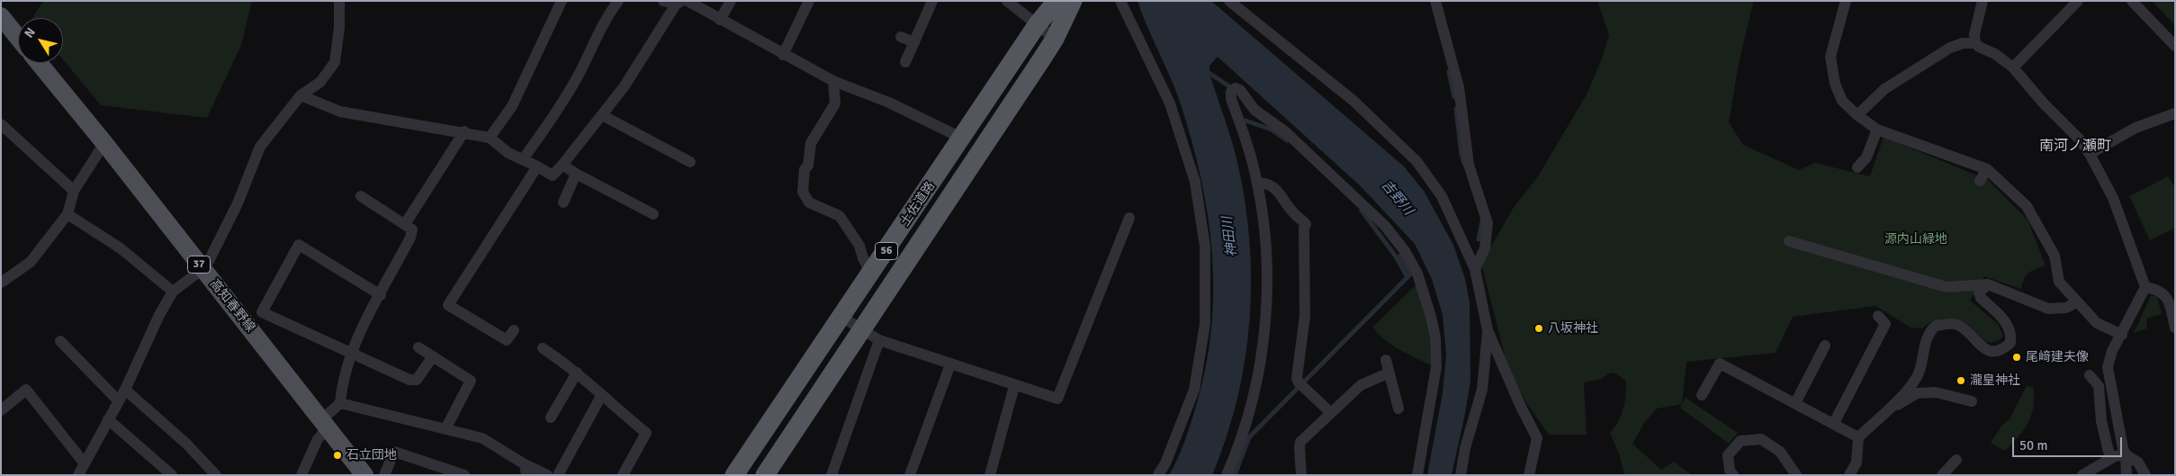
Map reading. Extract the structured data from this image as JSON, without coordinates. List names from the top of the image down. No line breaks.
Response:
{"streets":{"highway":["土佐道路","56"],"main road":["37","高知春野線"]},"crossings":[["土佐道路","56"]],"districts":["南河ノ瀬町"],"water":["吉野川","神田川"],"parks":["源内山緑地"],"places":["八坂神社","尾﨑建夫像","瀧皇神社","石立団地"],"scale_bar":"50 m","north":"top left"}
